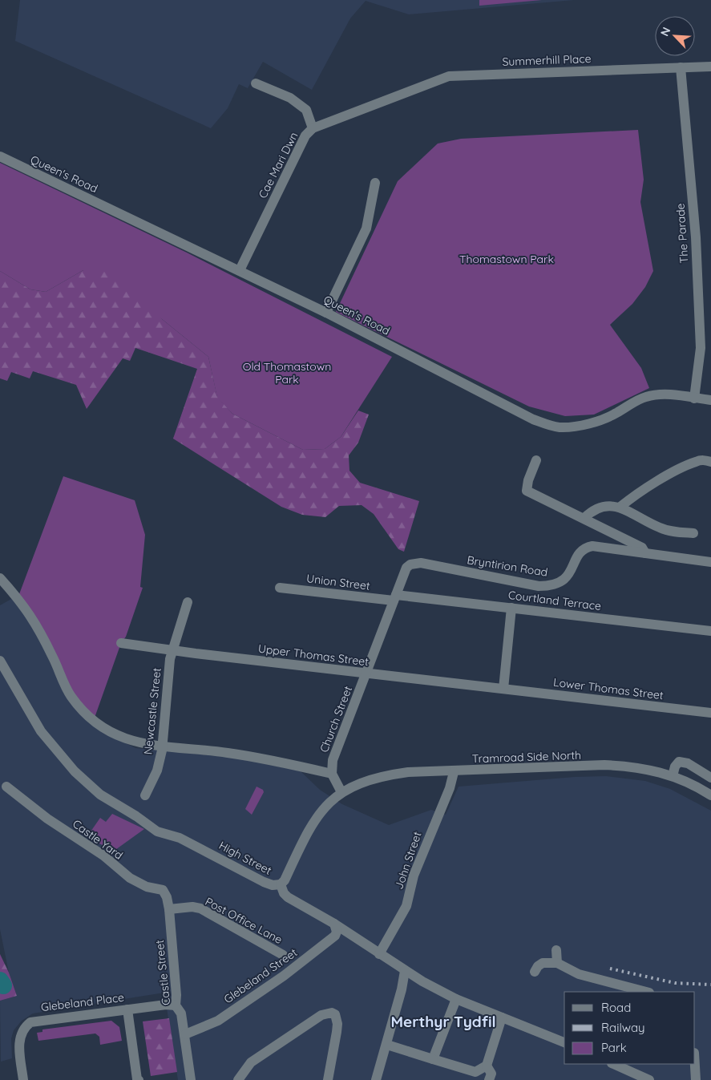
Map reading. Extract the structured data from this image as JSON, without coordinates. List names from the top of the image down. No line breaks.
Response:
{"streets":{"street":["Summerhill Place","Cae Mari Dwn","Queen's Road","The Parade","Bryntirion Road","Union Street","Courtland Terrace","Upper Thomas Street","Lower Thomas Street","Newcastle Street","Church Street","Tramroad Side North","Castle Yard","High Street","John Street","Post Office Lane","Castle Street","Glebeland Street","Glebeland Place"]},"crossings":[["Summerhill Place","Cae Mari Dwn"],["Summerhill Place","The Parade"],["Cae Mari Dwn","Queen's Road"],["Queen's Road","The Parade"],["Bryntirion Road","Union Street"],["Bryntirion Road","Courtland Terrace"],["Bryntirion Road","Church Street"],["Union Street","Courtland Terrace"],["Union Street","Church Street"],["Courtland Terrace","Church Street"],["Upper Thomas Street","Lower Thomas Street"],["Upper Thomas Street","Newcastle Street"],["Upper Thomas Street","Church Street"],["Tramroad Side North","John Street"],["Castle Yard","Post Office Lane"],["Castle Yard","Castle Street"],["High Street","John Street"],["High Street","Glebeland Street"],["Post Office Lane","Castle Street"],["Castle Street","Glebeland Street"],["Castle Street","Glebeland Place"]],"districts":["Merthyr Tydfil"],"parks":["Thomastown Park","Old Thomastown Park"],"legend":["Road","Railway","Park"],"north":"top left"}
